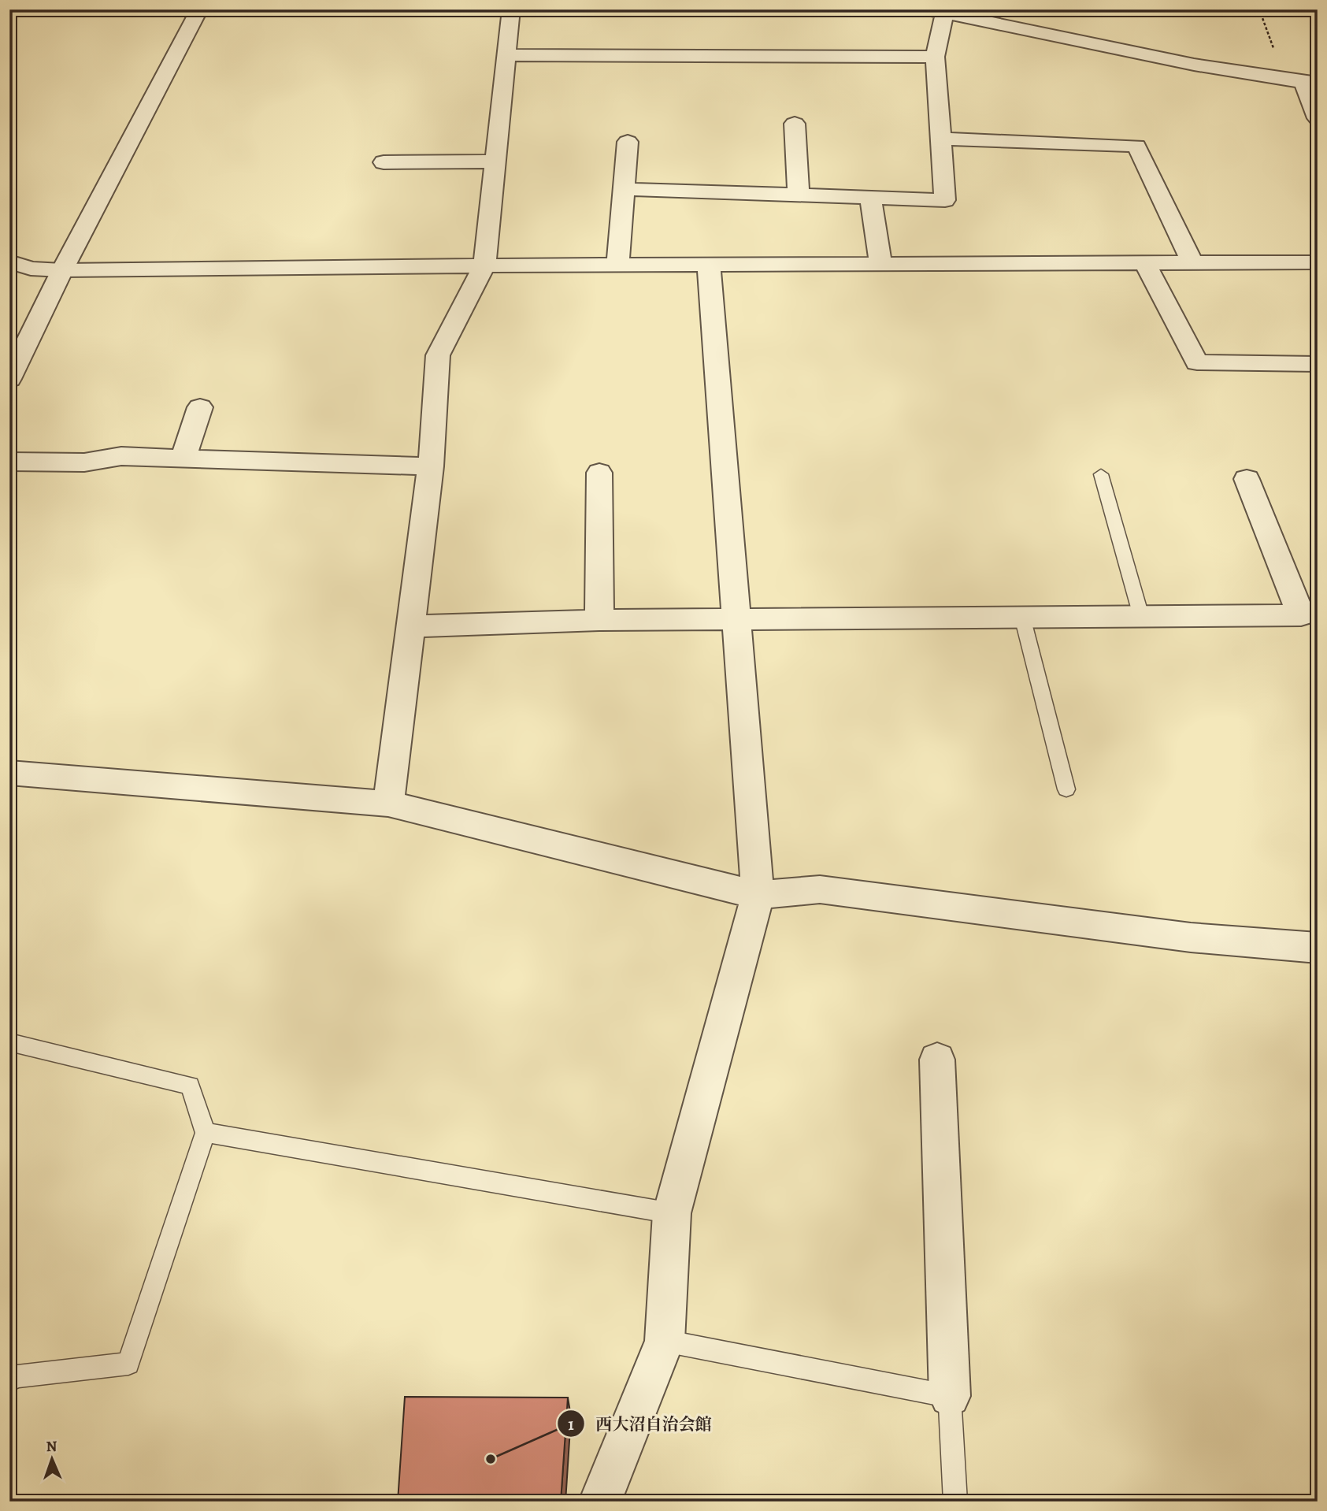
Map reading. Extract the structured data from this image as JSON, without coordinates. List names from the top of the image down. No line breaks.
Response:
{"places":["西大沼自治会館"],"north":"top"}
